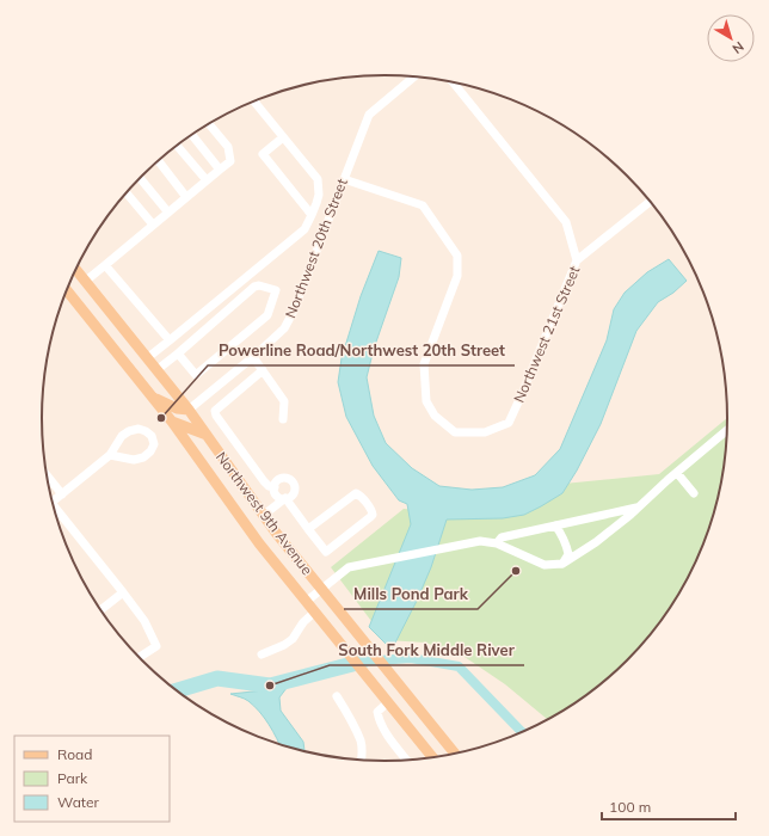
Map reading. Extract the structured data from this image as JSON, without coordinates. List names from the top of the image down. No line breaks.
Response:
{"streets":{"main road":["Northwest 9th Avenue"],"street":["Northwest 20th Street","Northwest 21st Street"]},"crossings":[["Northwest 20th Street","Northwest 21st Street"],["Northwest 20th Street","Northwest 9th Avenue"]],"places":["Powerline Road/Northwest 20th Street","Mills Pond Park","South Fork Middle River"],"legend":["Road","Park","Water"],"scale_bar":"100 m","north":"bottom right"}
